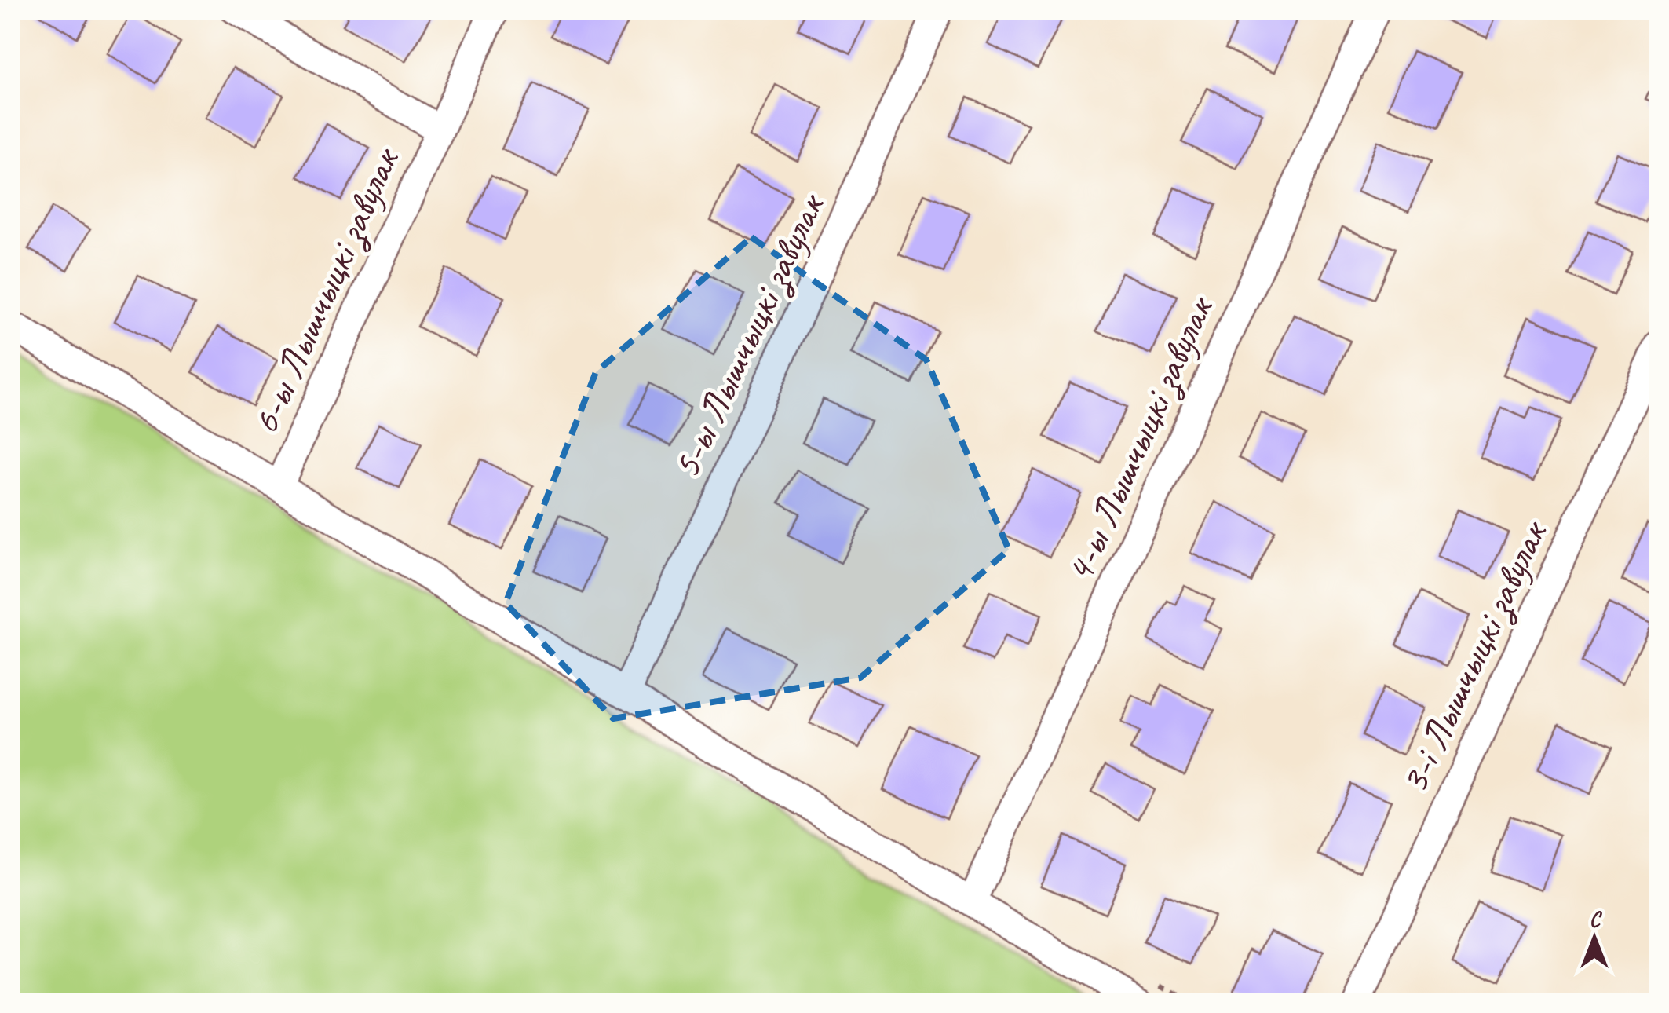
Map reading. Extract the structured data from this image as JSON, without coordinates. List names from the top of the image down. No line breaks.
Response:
{"streets":{"street":["6-ы Лышчыцкі завулак","5-ы Лышчыцкі завулак","4-ы Лышчыцкі завулак","3-і Лышчыцкі завулак"]},"north":"top"}
